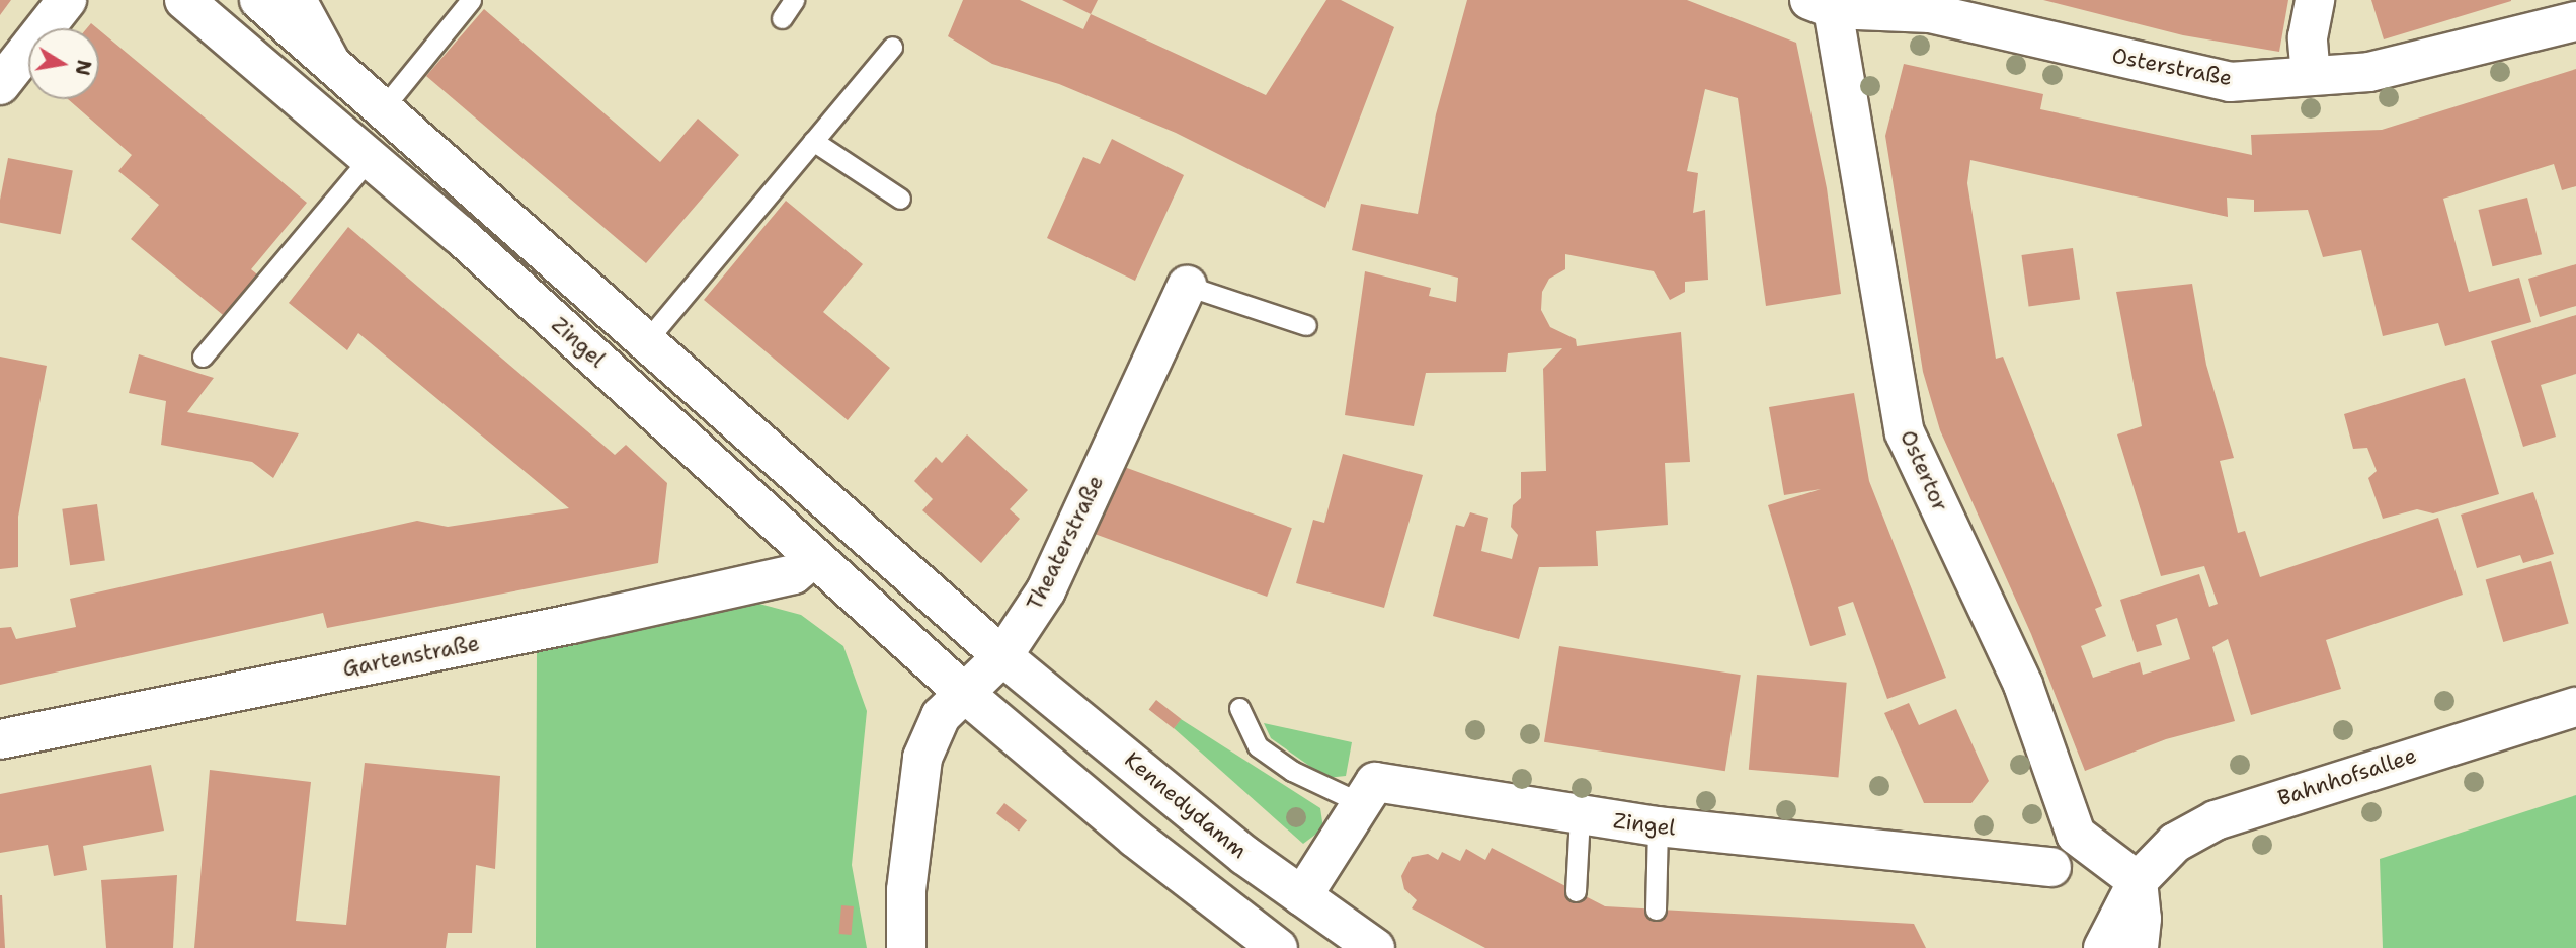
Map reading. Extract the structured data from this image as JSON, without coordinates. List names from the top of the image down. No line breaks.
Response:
{"streets":{"street":["Osterstraße","Zingel","Ostertor","Theaterstraße","Gartenstraße","Bahnhofsallee","Kennedydamm"]},"crossings":[["Osterstraße","Ostertor"],["Zingel","Theaterstraße"],["Zingel","Gartenstraße"],["Zingel","Kennedydamm"],["Ostertor","Bahnhofsallee"],["Theaterstraße","Kennedydamm"]],"north":"right"}
